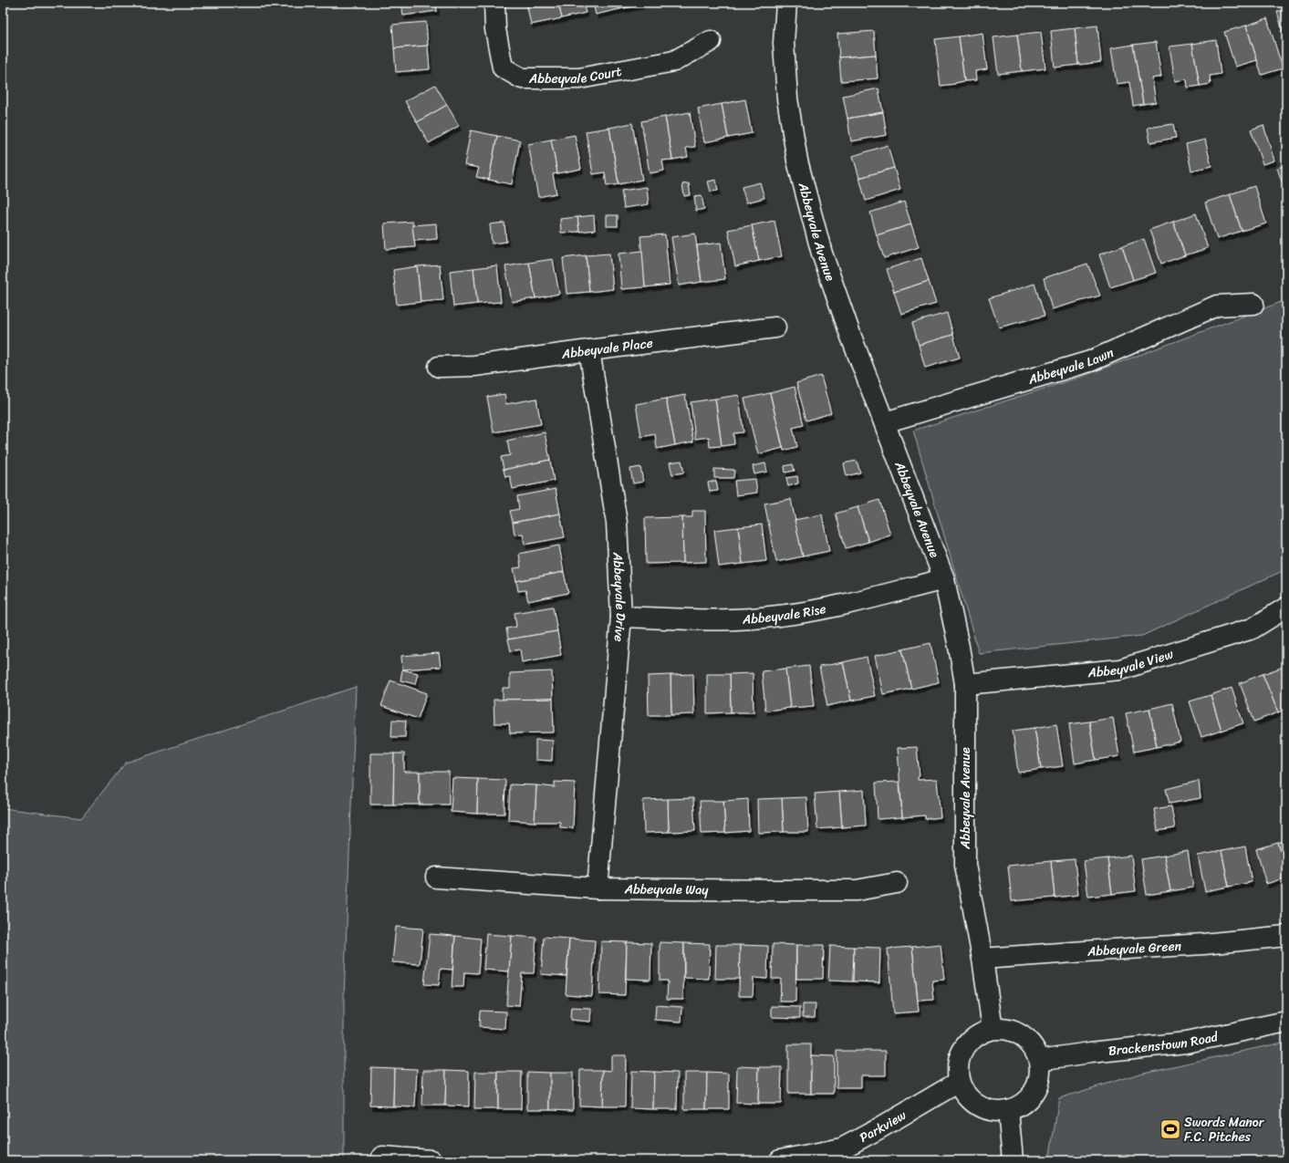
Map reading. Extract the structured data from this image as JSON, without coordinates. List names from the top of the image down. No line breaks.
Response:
{"streets":{"street":["Abbeyvale Court","Abbeyvale Avenue","Abbeyvale Place","Abbeyvale Lawn","Abbeyvale Drive","Abbeyvale Rise","Abbeyvale View","Abbeyvale Way","Abbeyvale Green","Brackenstown Road","Parkview"]},"crossings":[["Abbeyvale Avenue","Abbeyvale Lawn"],["Abbeyvale Avenue","Abbeyvale Rise"],["Abbeyvale Avenue","Abbeyvale View"],["Abbeyvale Avenue","Abbeyvale Green"],["Abbeyvale Avenue","Brackenstown Road"],["Abbeyvale Avenue","Parkview"],["Abbeyvale Place","Abbeyvale Drive"],["Abbeyvale Drive","Abbeyvale Rise"],["Abbeyvale Drive","Abbeyvale Way"],["Brackenstown Road","Parkview"]],"places":{"sports":["Swords Manor F.C. Pitches"]}}
